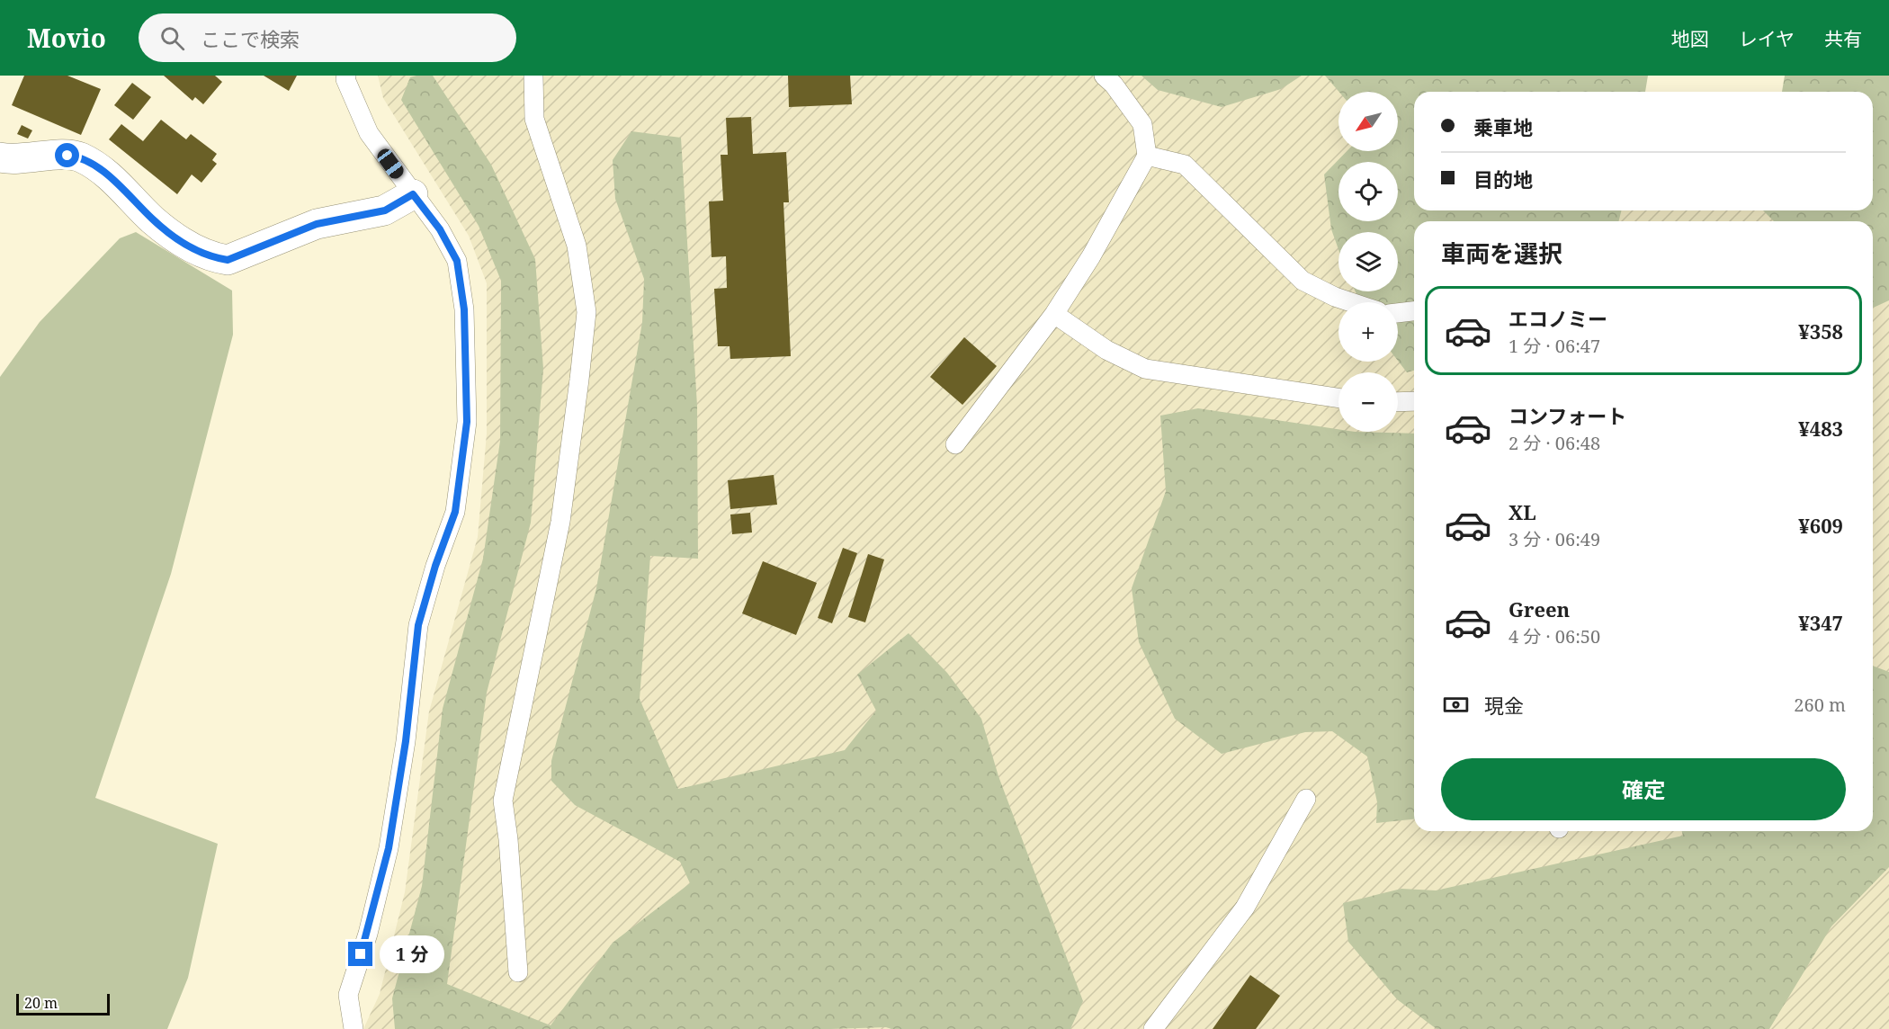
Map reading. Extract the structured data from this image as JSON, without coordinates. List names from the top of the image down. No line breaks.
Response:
{"scale_bar":"20 m","north":"bottom left","page":{"header":"Movio","search":"ここで検索","nav":["地図","レイヤ","共有"],"map_buttons":["+","−"],"banner":["乗車地","目的地"],"heading":"車両を選択","list":[{"name":"エコノミー","note":"1 分 · 06:47","value":"¥358"},{"name":"コンフォート","note":"2 分 · 06:48","value":"¥483"},{"name":"XL","note":"3 分 · 06:49","value":"¥609"},{"name":"Green","note":"4 分 · 06:50","value":"¥347"}],"pay":["現金","260 m"],"buttons":"確定","bubble":"1 分","scale":"20 m"}}
